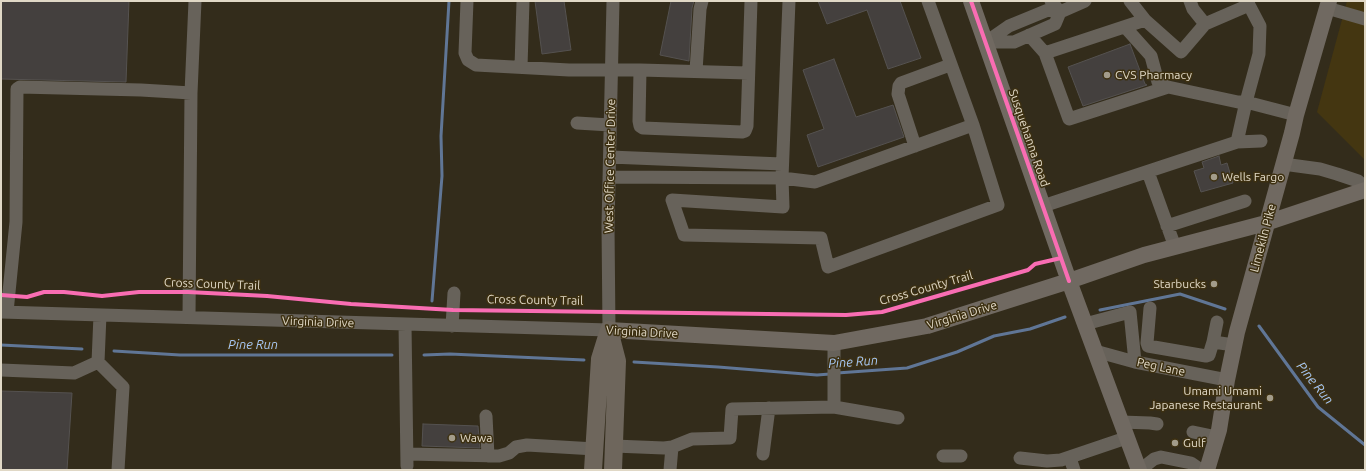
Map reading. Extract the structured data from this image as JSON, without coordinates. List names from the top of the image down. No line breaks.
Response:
{"streets":{"main road":["Susquehanna Road","Limekiln Pike","Virginia Drive"],"street":["West Office Center Drive","Peg Lane"],"cycle path":["Cross County Trail"]},"crossings":[["Susquehanna Road","Virginia Drive"],["Susquehanna Road","Peg Lane"],["West Office Center Drive","Virginia Drive"],["Limekiln Pike","Virginia Drive"],["Limekiln Pike","Peg Lane"]],"water":["Pine Run"],"places":["CVS Pharmacy","Wells Fargo","Starbucks","Umami Umami Japanese Restaurant","Wawa","Gulf"]}
